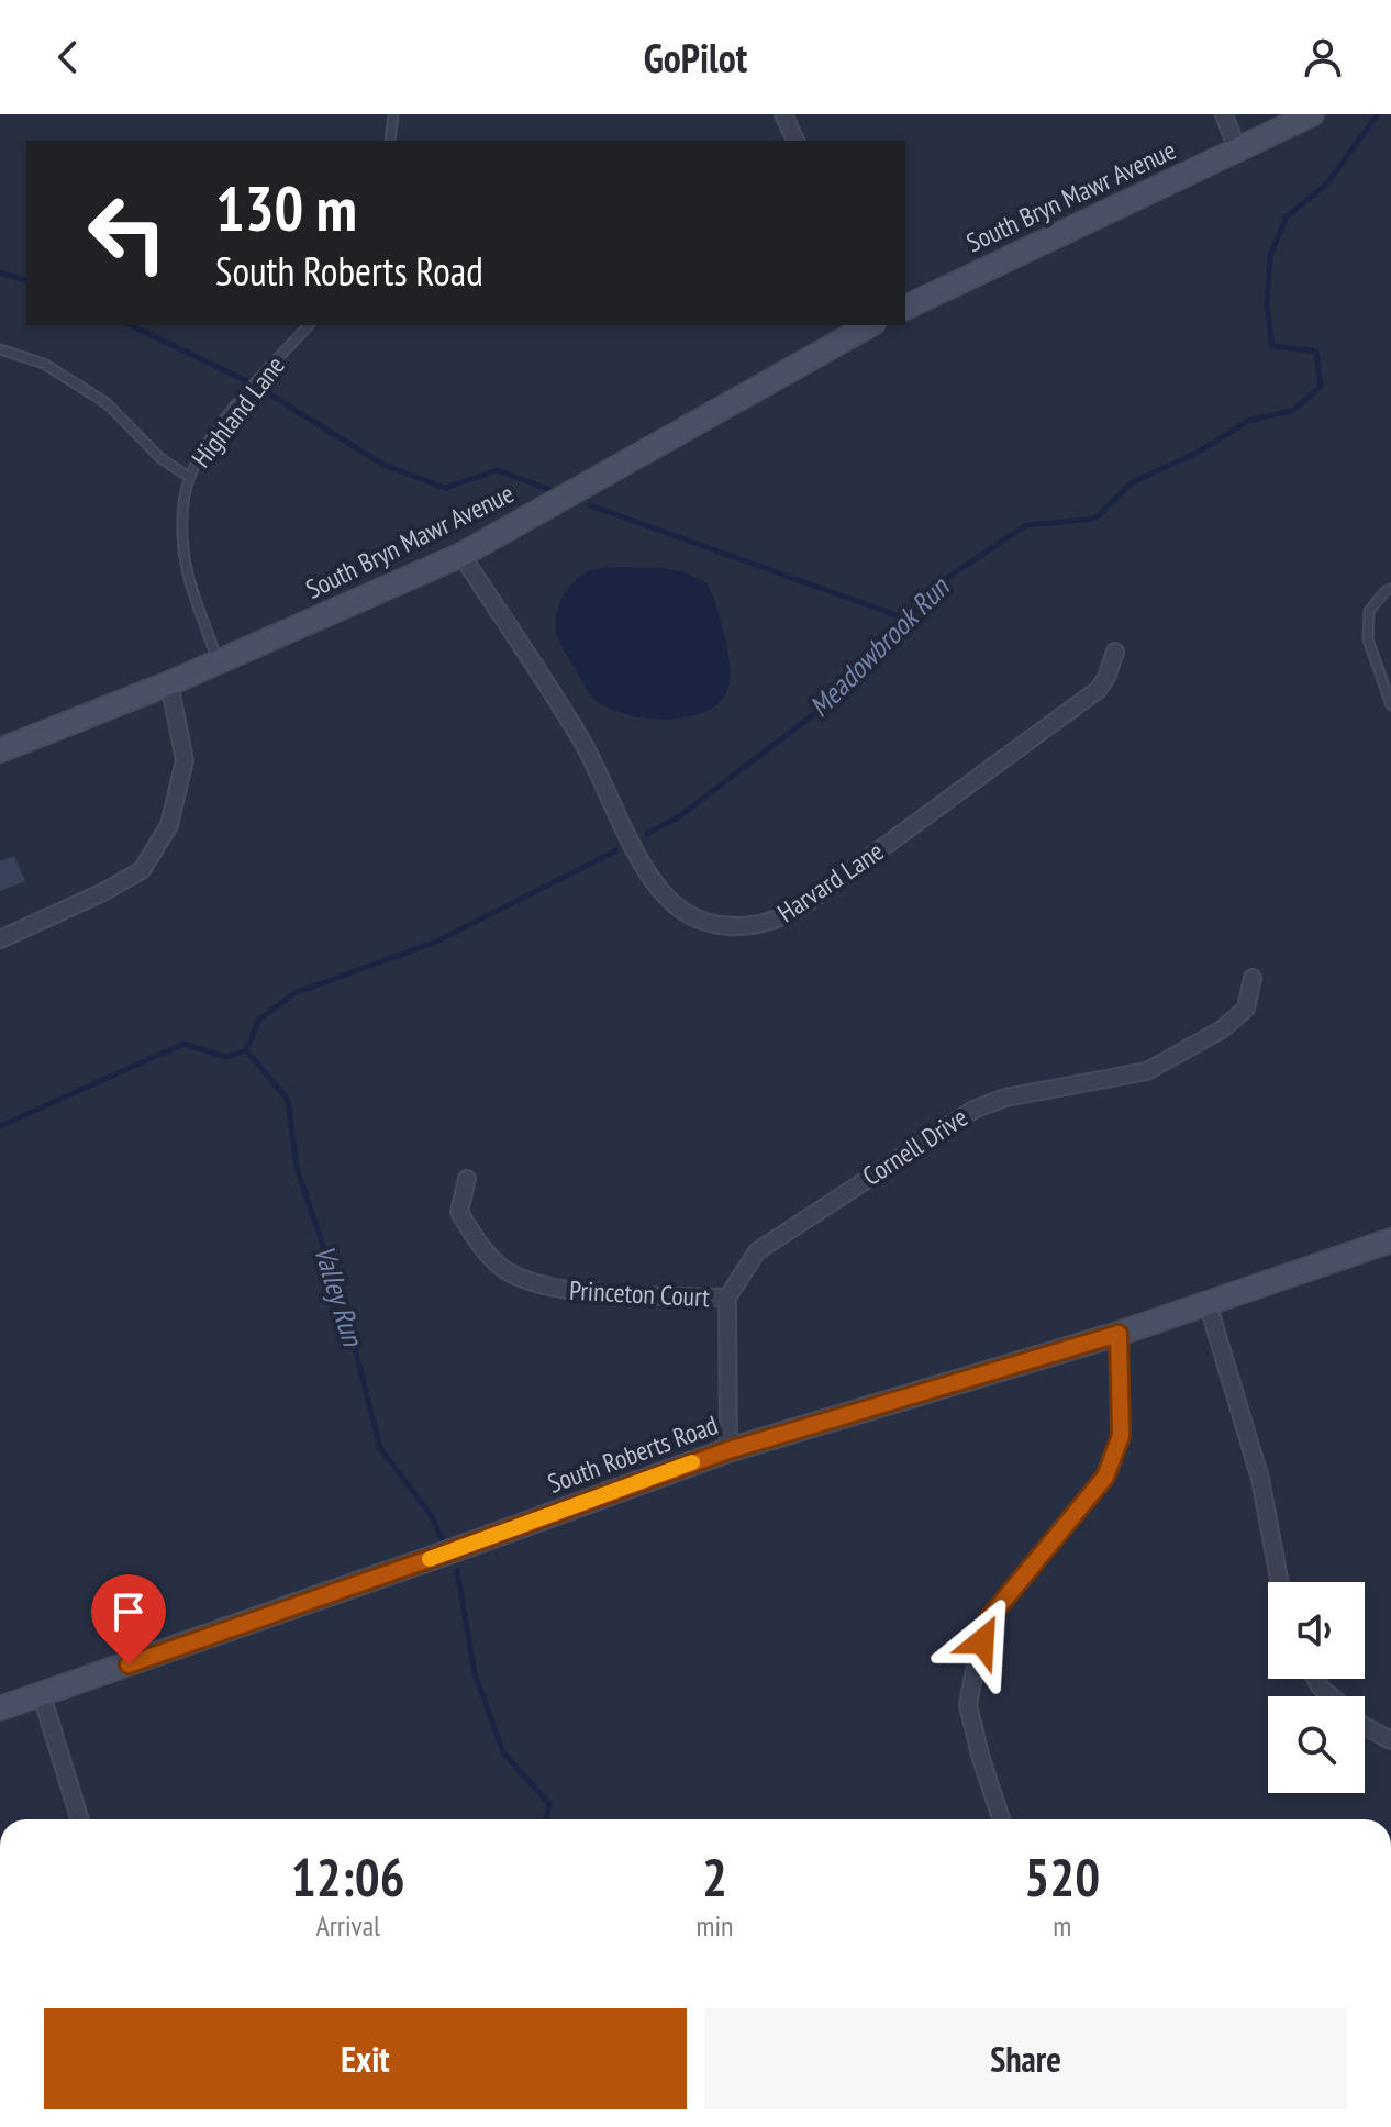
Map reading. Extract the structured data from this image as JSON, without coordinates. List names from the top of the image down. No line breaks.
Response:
{"streets":{"street":["South Bryn Mawr Avenue","Harvard Lane","Cornell Drive","Princeton Court","South Roberts Road"],"lane":["Highland Lane"]},"crossings":[["South Bryn Mawr Avenue","Highland Lane"],["South Bryn Mawr Avenue","Harvard Lane"],["Cornell Drive","Princeton Court"]],"water":["Meadowbrook Run","Valley Run"],"page":{"header":"GoPilot","turn":["130 m","South Roberts Road"],"eta":["12:06","Arrival","2","min","520","m"],"buttons":["Exit","Share"]}}
